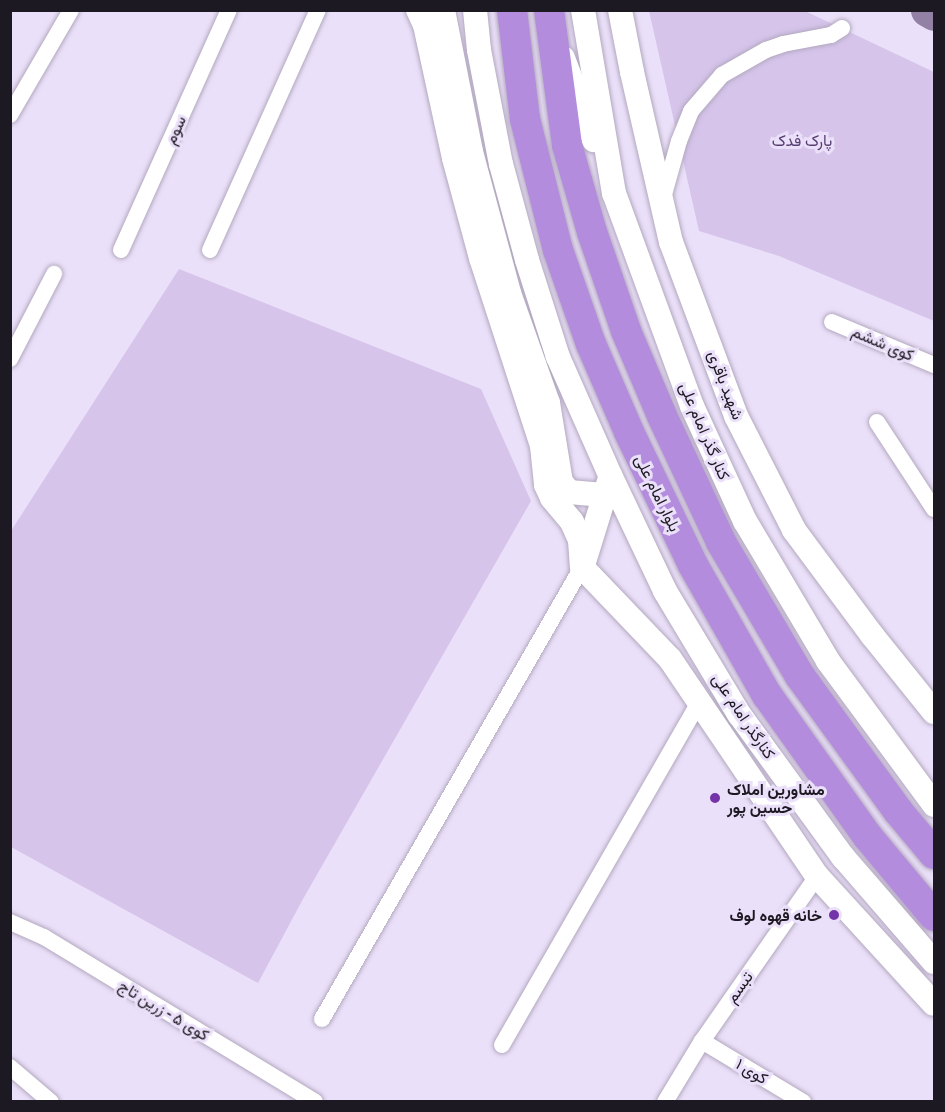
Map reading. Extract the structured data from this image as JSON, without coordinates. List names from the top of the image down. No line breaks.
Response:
{"streets":{"highway":["بلوار امام علی"],"street":["سوم","کوی ششم","شهید باقری","کنار گذر امام علی","کنارگذر امام علی","تبسم","کوی ۵ - زرین تاج","کوی ۱"]},"crossings":[["تبسم","کوی ۱"]],"parks":["پارک فدک"],"places":["مشاورین املاک حسین پور","خانه قهوه لوف"]}
